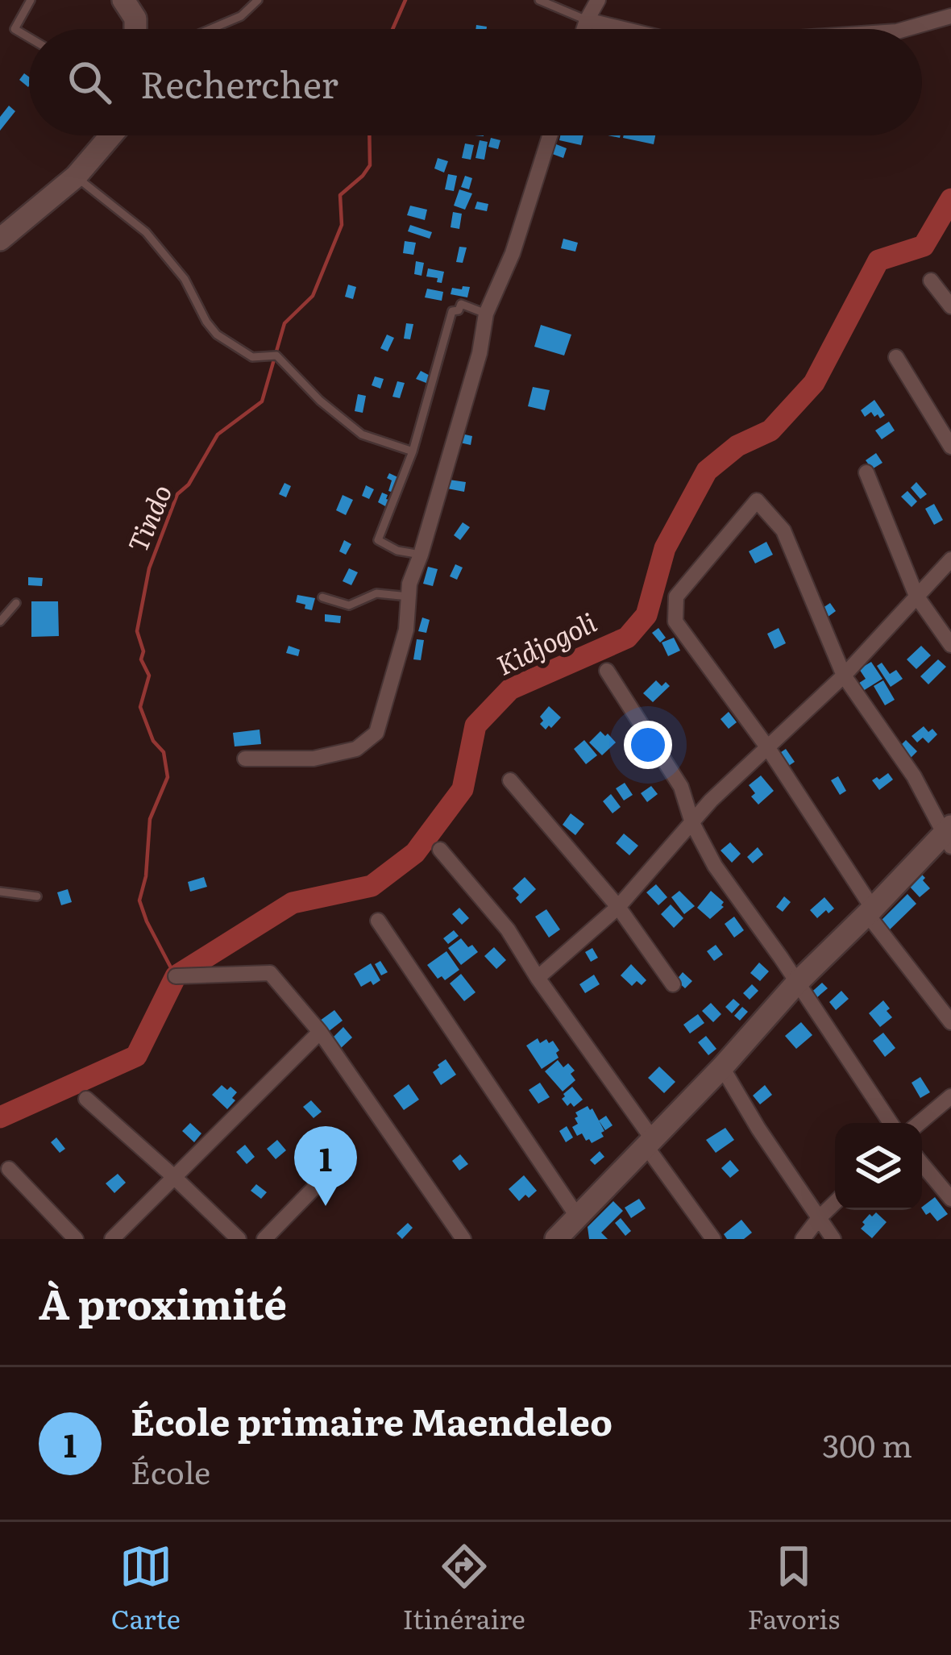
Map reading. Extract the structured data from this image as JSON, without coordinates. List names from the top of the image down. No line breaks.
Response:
{"water":["Tindo","Kidjogoli"],"page":{"search":"Rechercher","pins":"1","heading":"À proximité","list":[{"mark":"1","name":"École primaire Maendeleo","note":"École","value":"300 m"}],"nav":["Carte","Itinéraire","Favoris"]}}
